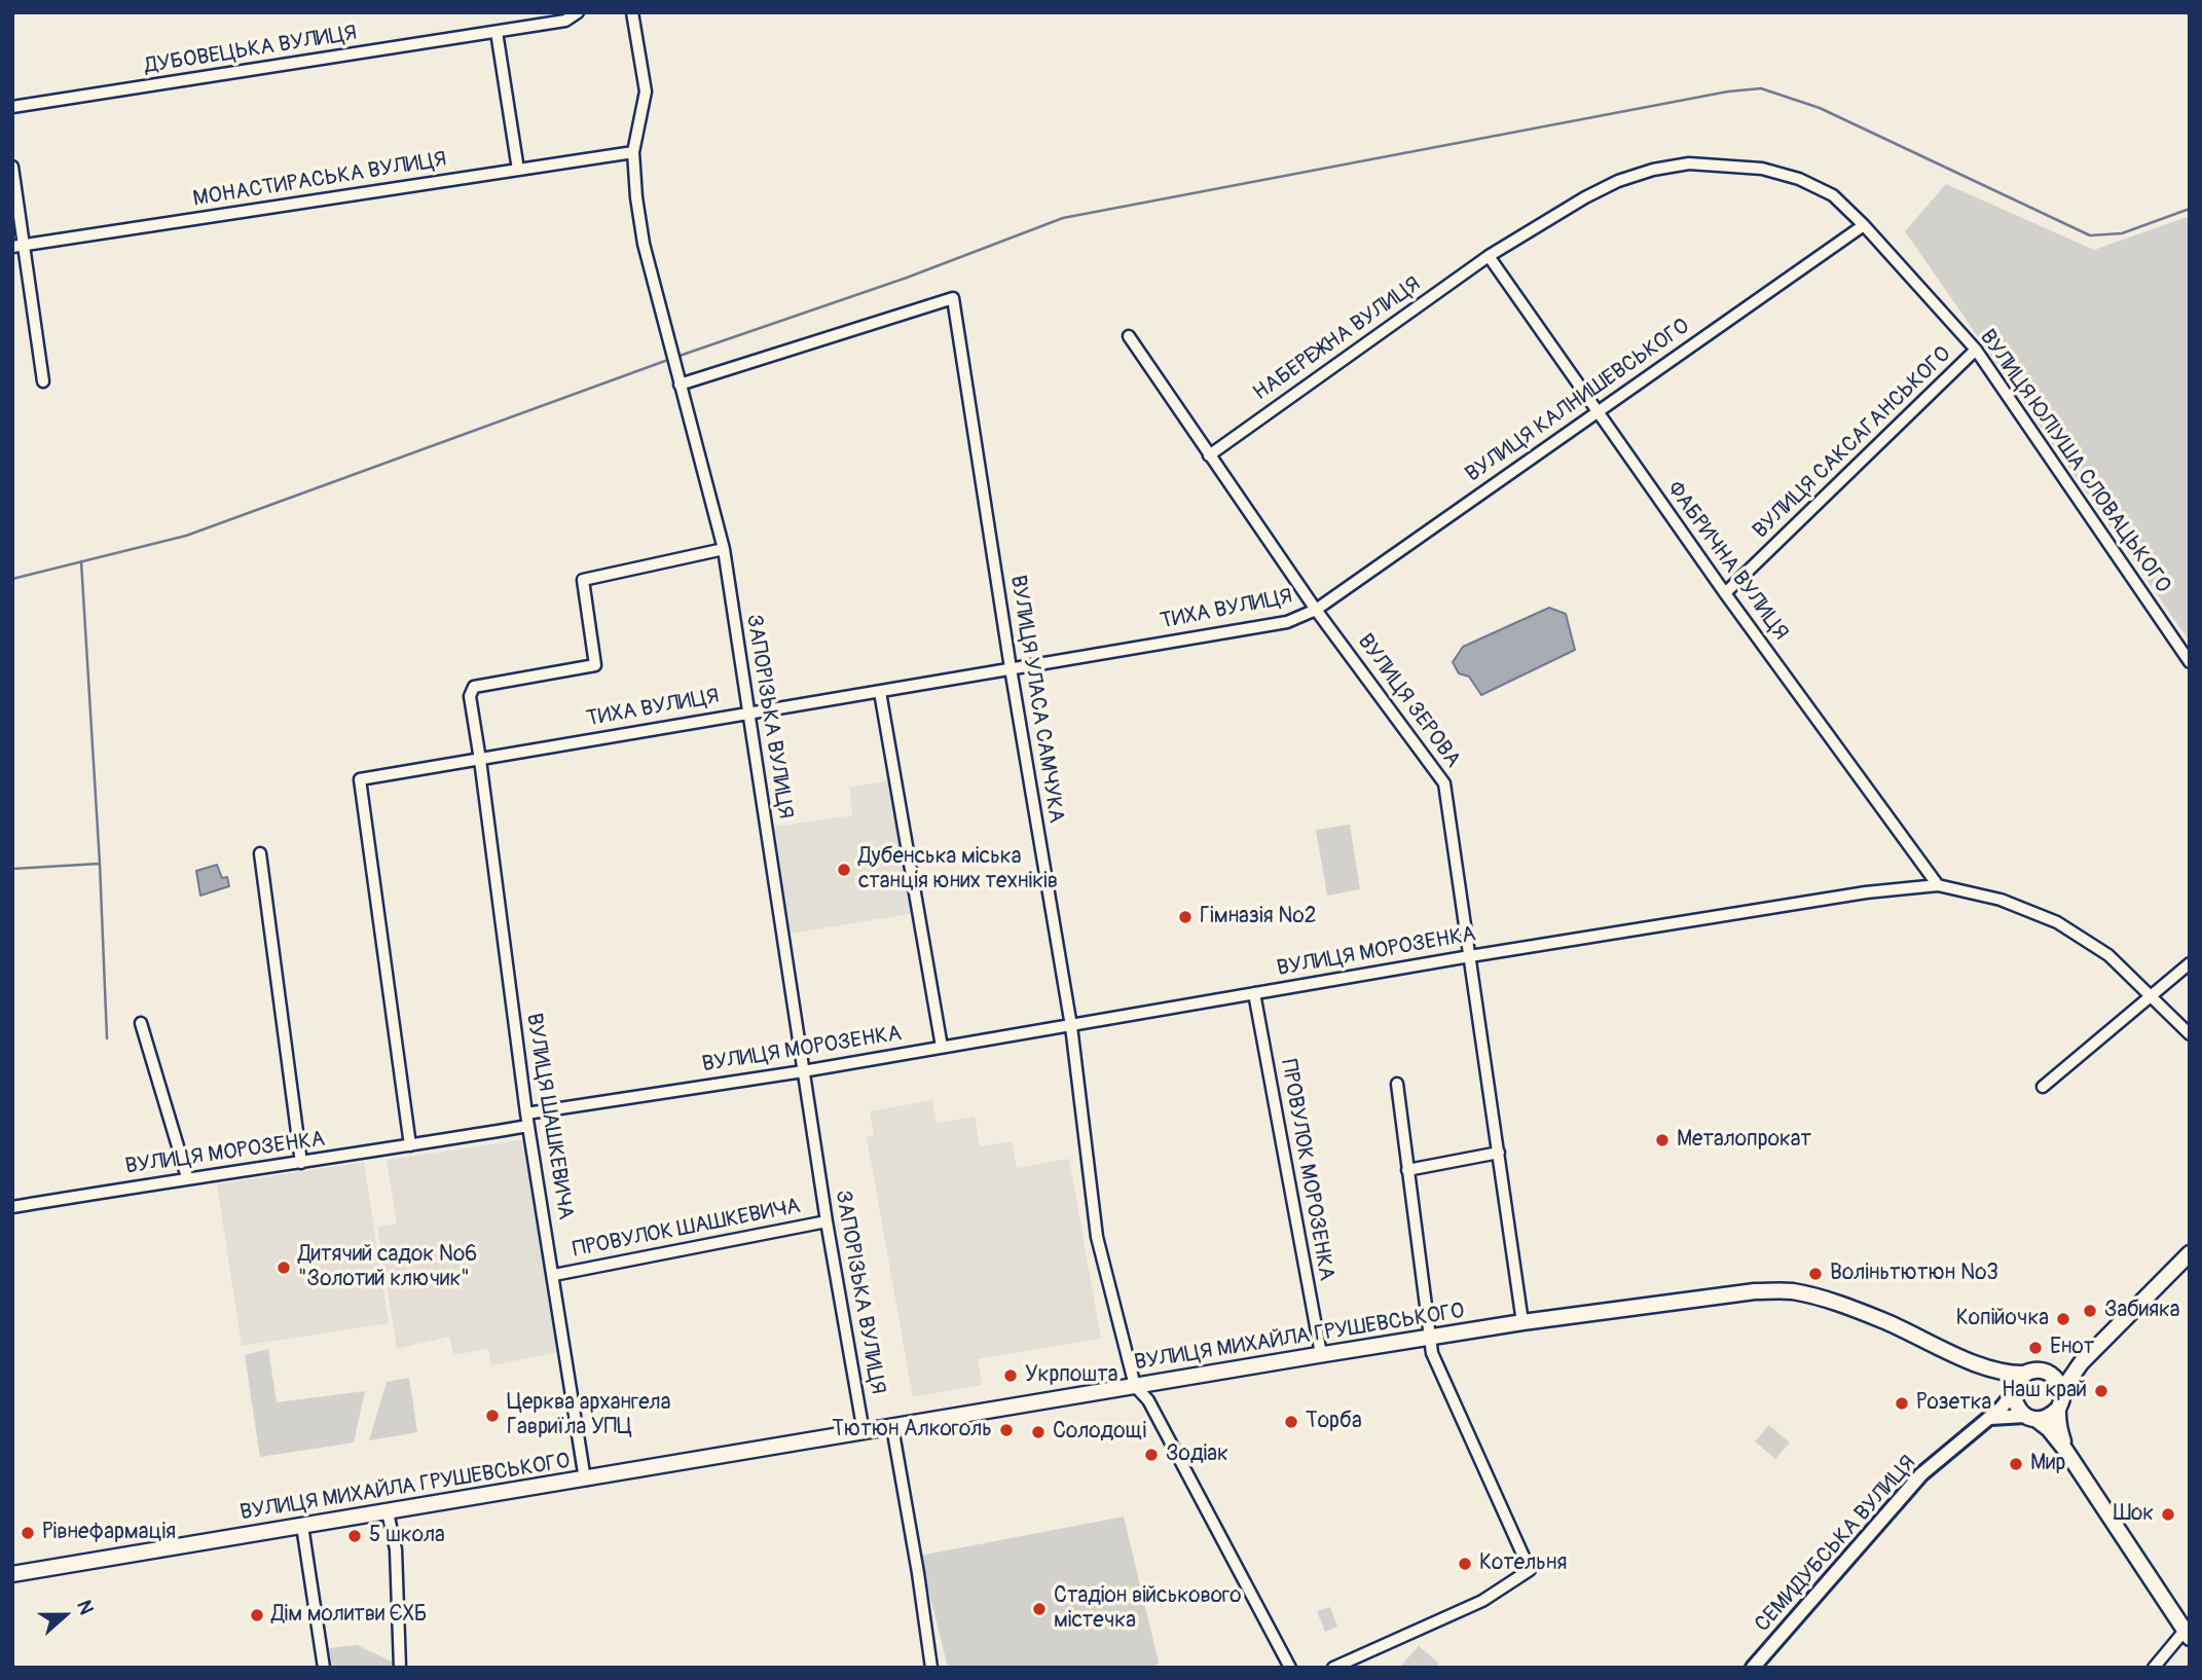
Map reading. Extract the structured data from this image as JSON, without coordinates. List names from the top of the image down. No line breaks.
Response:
{"streets":{"main road":["ВУЛИЦЯ МИХАЙЛА ГРУШЕВСЬКОГО"],"street":["ДУБОВЕЦЬКА ВУЛИЦЯ","МОНАСТИРАСЬКА ВУЛИЦЯ","НАБЕРЕЖНА ВУЛИЦЯ","ВУЛИЦЯ КАЛНИШЕВСЬКОГО","ВУЛИЦЯ САКСАГАНСЬКОГО","ВУЛИЦЯ ЮЛІУША СЛОВАЦЬКОГО","ФАБРИЧНА ВУЛИЦЯ","ТИХА ВУЛИЦЯ","ВУЛИЦЯ УЛАСА САМЧУКА","ВУЛИЦЯ ЗЕРОВА","ЗАПОРІЗЬКА ВУЛИЦЯ","ВУЛИЦЯ МОРОЗЕНКА","ВУЛИЦЯ ШАШКЕВИЧА","ПРОВУЛОК МОРОЗЕНКА","ПРОВУЛОК ШАШКЕВИЧА","СЕМИДУБСЬКА ВУЛИЦЯ"]},"crossings":[["МОНАСТИРАСЬКА ВУЛИЦЯ","ЗАПОРІЗЬКА ВУЛИЦЯ"],["НАБЕРЕЖНА ВУЛИЦЯ","ВУЛИЦЯ ЮЛІУША СЛОВАЦЬКОГО"],["НАБЕРЕЖНА ВУЛИЦЯ","ФАБРИЧНА ВУЛИЦЯ"],["НАБЕРЕЖНА ВУЛИЦЯ","ВУЛИЦЯ ЗЕРОВА"],["ВУЛИЦЯ КАЛНИШЕВСЬКОГО","ВУЛИЦЯ ЮЛІУША СЛОВАЦЬКОГО"],["ВУЛИЦЯ КАЛНИШЕВСЬКОГО","ФАБРИЧНА ВУЛИЦЯ"],["ВУЛИЦЯ КАЛНИШЕВСЬКОГО","ТИХА ВУЛИЦЯ"],["ВУЛИЦЯ КАЛНИШЕВСЬКОГО","ВУЛИЦЯ ЗЕРОВА"],["ВУЛИЦЯ САКСАГАНСЬКОГО","ВУЛИЦЯ ЮЛІУША СЛОВАЦЬКОГО"],["ВУЛИЦЯ САКСАГАНСЬКОГО","ФАБРИЧНА ВУЛИЦЯ"],["ВУЛИЦЯ ЮЛІУША СЛОВАЦЬКОГО","ФАБРИЧНА ВУЛИЦЯ"],["ФАБРИЧНА ВУЛИЦЯ","ВУЛИЦЯ МОРОЗЕНКА"],["ТИХА ВУЛИЦЯ","ВУЛИЦЯ УЛАСА САМЧУКА"],["ТИХА ВУЛИЦЯ","ВУЛИЦЯ ЗЕРОВА"],["ТИХА ВУЛИЦЯ","ЗАПОРІЗЬКА ВУЛИЦЯ"],["ТИХА ВУЛИЦЯ","ВУЛИЦЯ МОРОЗЕНКА"],["ТИХА ВУЛИЦЯ","ВУЛИЦЯ ШАШКЕВИЧА"],["ВУЛИЦЯ УЛАСА САМЧУКА","ЗАПОРІЗЬКА ВУЛИЦЯ"],["ВУЛИЦЯ УЛАСА САМЧУКА","ВУЛИЦЯ МОРОЗЕНКА"],["ВУЛИЦЯ УЛАСА САМЧУКА","ВУЛИЦЯ МИХАЙЛА ГРУШЕВСЬКОГО"],["ВУЛИЦЯ ЗЕРОВА","ВУЛИЦЯ МОРОЗЕНКА"],["ВУЛИЦЯ ЗЕРОВА","ВУЛИЦЯ МИХАЙЛА ГРУШЕВСЬКОГО"],["ЗАПОРІЗЬКА ВУЛИЦЯ","ВУЛИЦЯ МОРОЗЕНКА"],["ЗАПОРІЗЬКА ВУЛИЦЯ","ВУЛИЦЯ ШАШКЕВИЧА"],["ЗАПОРІЗЬКА ВУЛИЦЯ","ПРОВУЛОК ШАШКЕВИЧА"],["ЗАПОРІЗЬКА ВУЛИЦЯ","ВУЛИЦЯ МИХАЙЛА ГРУШЕВСЬКОГО"],["ВУЛИЦЯ МОРОЗЕНКА","ВУЛИЦЯ ШАШКЕВИЧА"],["ВУЛИЦЯ МОРОЗЕНКА","ПРОВУЛОК МОРОЗЕНКА"],["ВУЛИЦЯ ШАШКЕВИЧА","ПРОВУЛОК ШАШКЕВИЧА"],["ВУЛИЦЯ ШАШКЕВИЧА","ВУЛИЦЯ МИХАЙЛА ГРУШЕВСЬКОГО"],["ПРОВУЛОК МОРОЗЕНКА","ВУЛИЦЯ МИХАЙЛА ГРУШЕВСЬКОГО"],["ВУЛИЦЯ МИХАЙЛА ГРУШЕВСЬКОГО","СЕМИДУБСЬКА ВУЛИЦЯ"]],"places":["Дубенська міська станція юних техніків","Гімназія №2","Металопрокат","Дитячий садок №6 \"Золотий ключик\"","Воліньтютюн №3","Забияка","Копійочка","Енот","Укрпошта","Наш край","Розетка","Церква архангела Гавриїла УПЦ","Торба","Тютюн Алкоголь","Солодощі","Зодіак","Мир","Шок","Рівнефармація","5 школа","Котельня","Стадіон військового містечка","Дім молитви ЄХБ"],"north":"right"}
